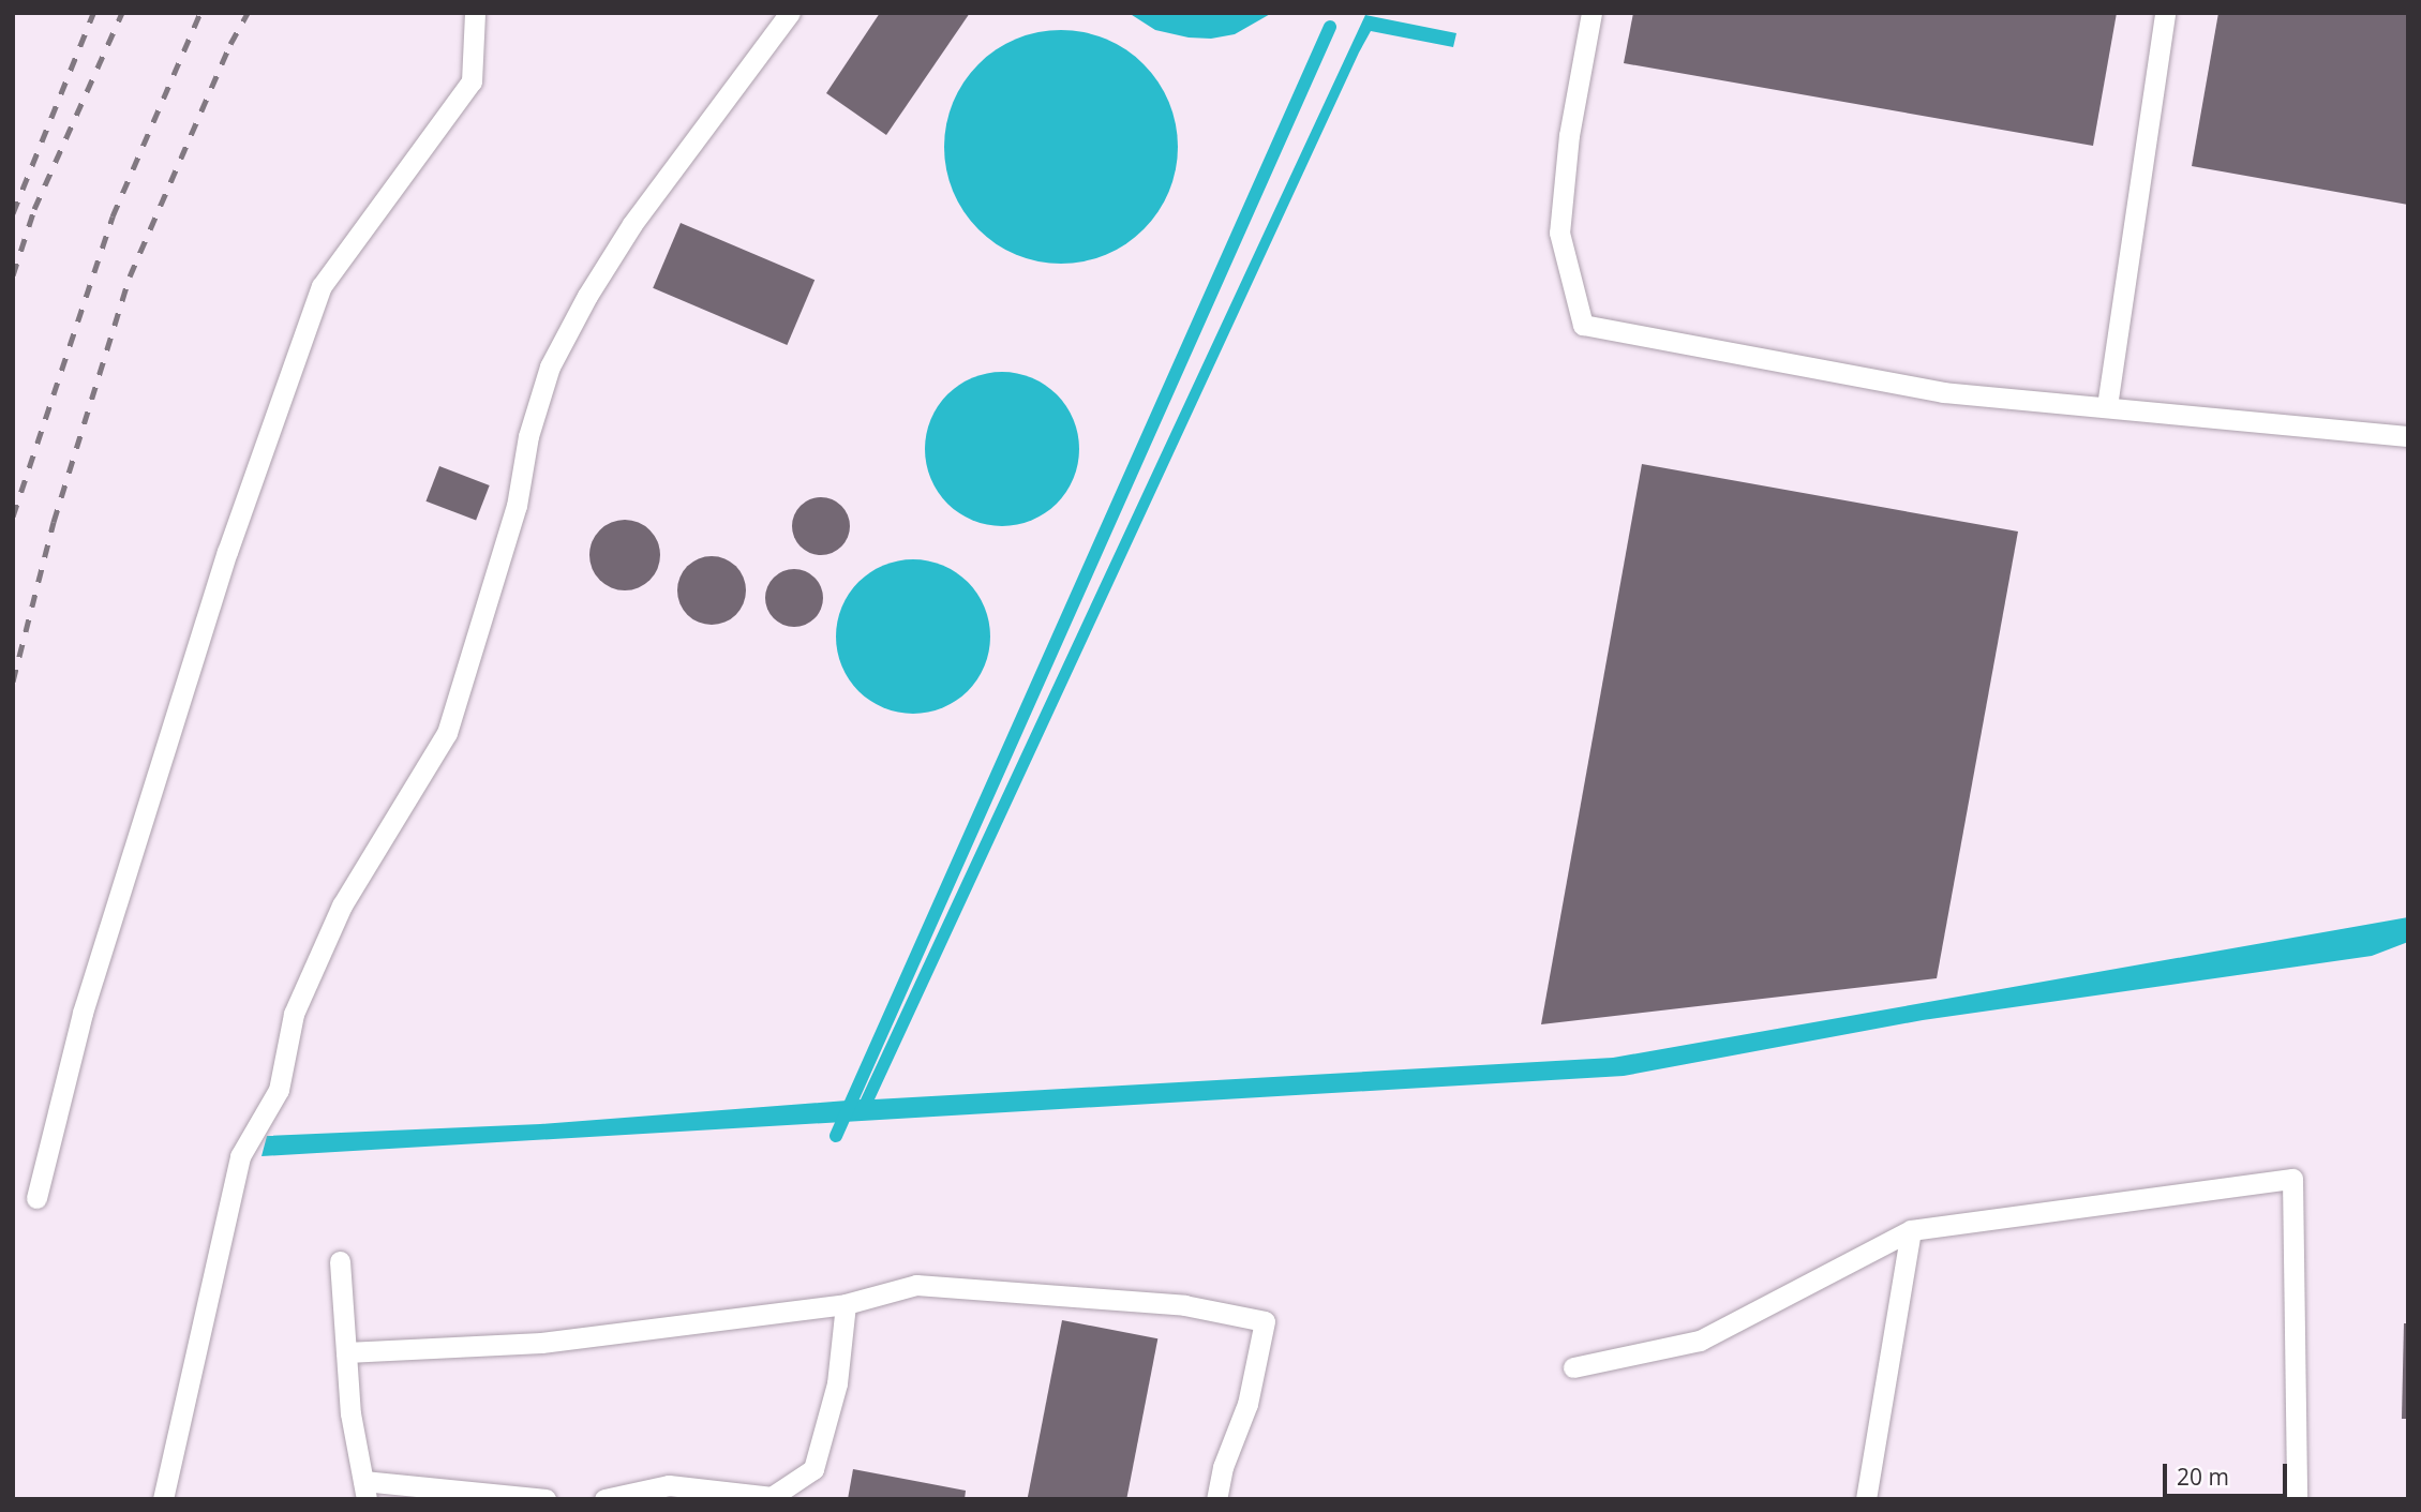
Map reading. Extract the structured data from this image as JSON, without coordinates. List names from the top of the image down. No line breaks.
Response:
{"scale_bar":"20 m"}
